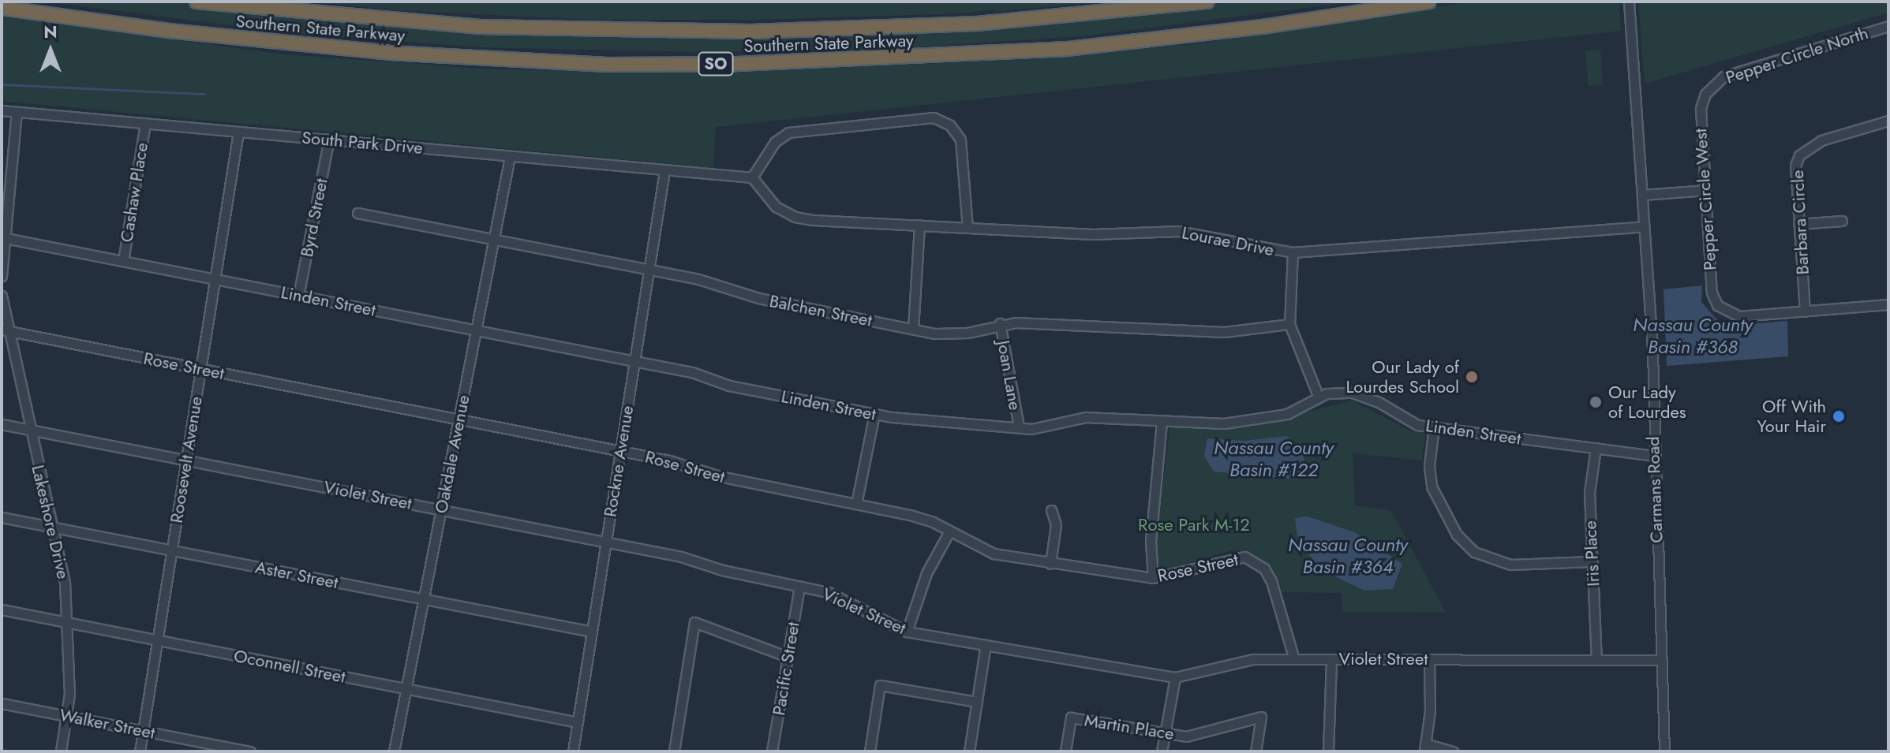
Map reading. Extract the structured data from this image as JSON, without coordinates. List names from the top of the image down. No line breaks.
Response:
{"streets":{"highway":["Southern State Parkway","SO"],"street":["Pepper Circle North","South Park Drive","Cashaw Place","Pepper Circle West","Byrd Street","Barbara Circle","Lourae Drive","Linden Street","Balchen Street","Rose Street","Joan Lane","Oakdale Avenue","Roosevelt Avenue","Rockne Avenue","Carmans Road","Violet Street","Lakeshore Drive","Iris Place","Aster Street","Oconnell Street","Pacific Street","Walker Street","Martin Place"]},"crossings":[["Pepper Circle North","Pepper Circle West"],["South Park Drive","Cashaw Place"],["South Park Drive","Byrd Street"],["South Park Drive","Lourae Drive"],["South Park Drive","Oakdale Avenue"],["South Park Drive","Roosevelt Avenue"],["South Park Drive","Rockne Avenue"],["Cashaw Place","Linden Street"],["Pepper Circle West","Barbara Circle"],["Byrd Street","Linden Street"],["Lourae Drive","Carmans Road"],["Linden Street","Joan Lane"],["Linden Street","Oakdale Avenue"],["Linden Street","Roosevelt Avenue"],["Linden Street","Rockne Avenue"],["Linden Street","Carmans Road"],["Linden Street","Iris Place"],["Balchen Street","Joan Lane"],["Balchen Street","Oakdale Avenue"],["Balchen Street","Rockne Avenue"],["Rose Street","Oakdale Avenue"],["Rose Street","Roosevelt Avenue"],["Rose Street","Rockne Avenue"],["Rose Street","Violet Street"],["Rose Street","Lakeshore Drive"],["Oakdale Avenue","Violet Street"],["Oakdale Avenue","Aster Street"],["Oakdale Avenue","Oconnell Street"],["Roosevelt Avenue","Violet Street"],["Roosevelt Avenue","Aster Street"],["Roosevelt Avenue","Oconnell Street"],["Roosevelt Avenue","Walker Street"],["Rockne Avenue","Violet Street"],["Rockne Avenue","Aster Street"],["Rockne Avenue","Oconnell Street"],["Carmans Road","Violet Street"],["Violet Street","Lakeshore Drive"],["Violet Street","Iris Place"],["Violet Street","Pacific Street"],["Lakeshore Drive","Aster Street"],["Lakeshore Drive","Oconnell Street"],["Lakeshore Drive","Walker Street"]],"water":["Nassau County Basin #368","Nassau County Basin #122","Nassau County Basin #364"],"parks":["Rose Park M-12"],"places":["Our Lady of Lourdes School","Our Lady of Lourdes","Off With Your Hair"],"north":"top"}
